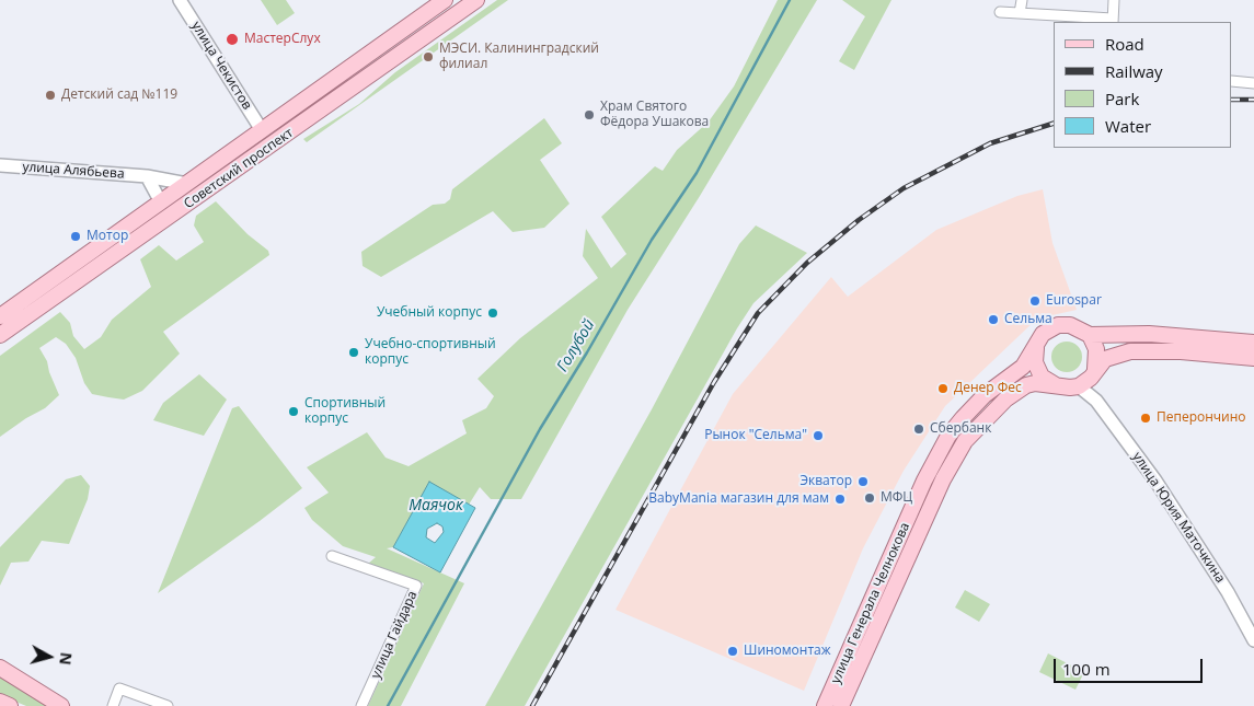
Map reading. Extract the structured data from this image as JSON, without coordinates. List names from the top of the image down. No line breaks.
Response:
{"streets":{"main road":["Советский проспект","улица Генерала Челнокова"],"street":["улица Чекистов","улица Алябьева","улица Юрия Маточкина","улица Гайдара"]},"crossings":[["улица Чекистов","Советский проспект"],["Советский проспект","улица Алябьева"],["улица Юрия Маточкина","улица Генерала Челнокова"]],"water":["Голубой","Маячок"],"places":["МастерСлух","МЭСИ. Калининградский филиал","Детский сад №119","Храм Святого Фёдора Ушакова","Мотор","Eurospar","Учебный корпус","Сельма","Учебно-спортивный корпус","Денер Фес","Спортивный корпус","Пеперончино","Сбербанк","Рынок \"Сельма\"","Экватор","МФЦ","BabyMаnia магазин для мам","Шиномонтаж"],"legend":["Road","Railway","Park","Water"],"scale_bar":"100 m","north":"right"}
